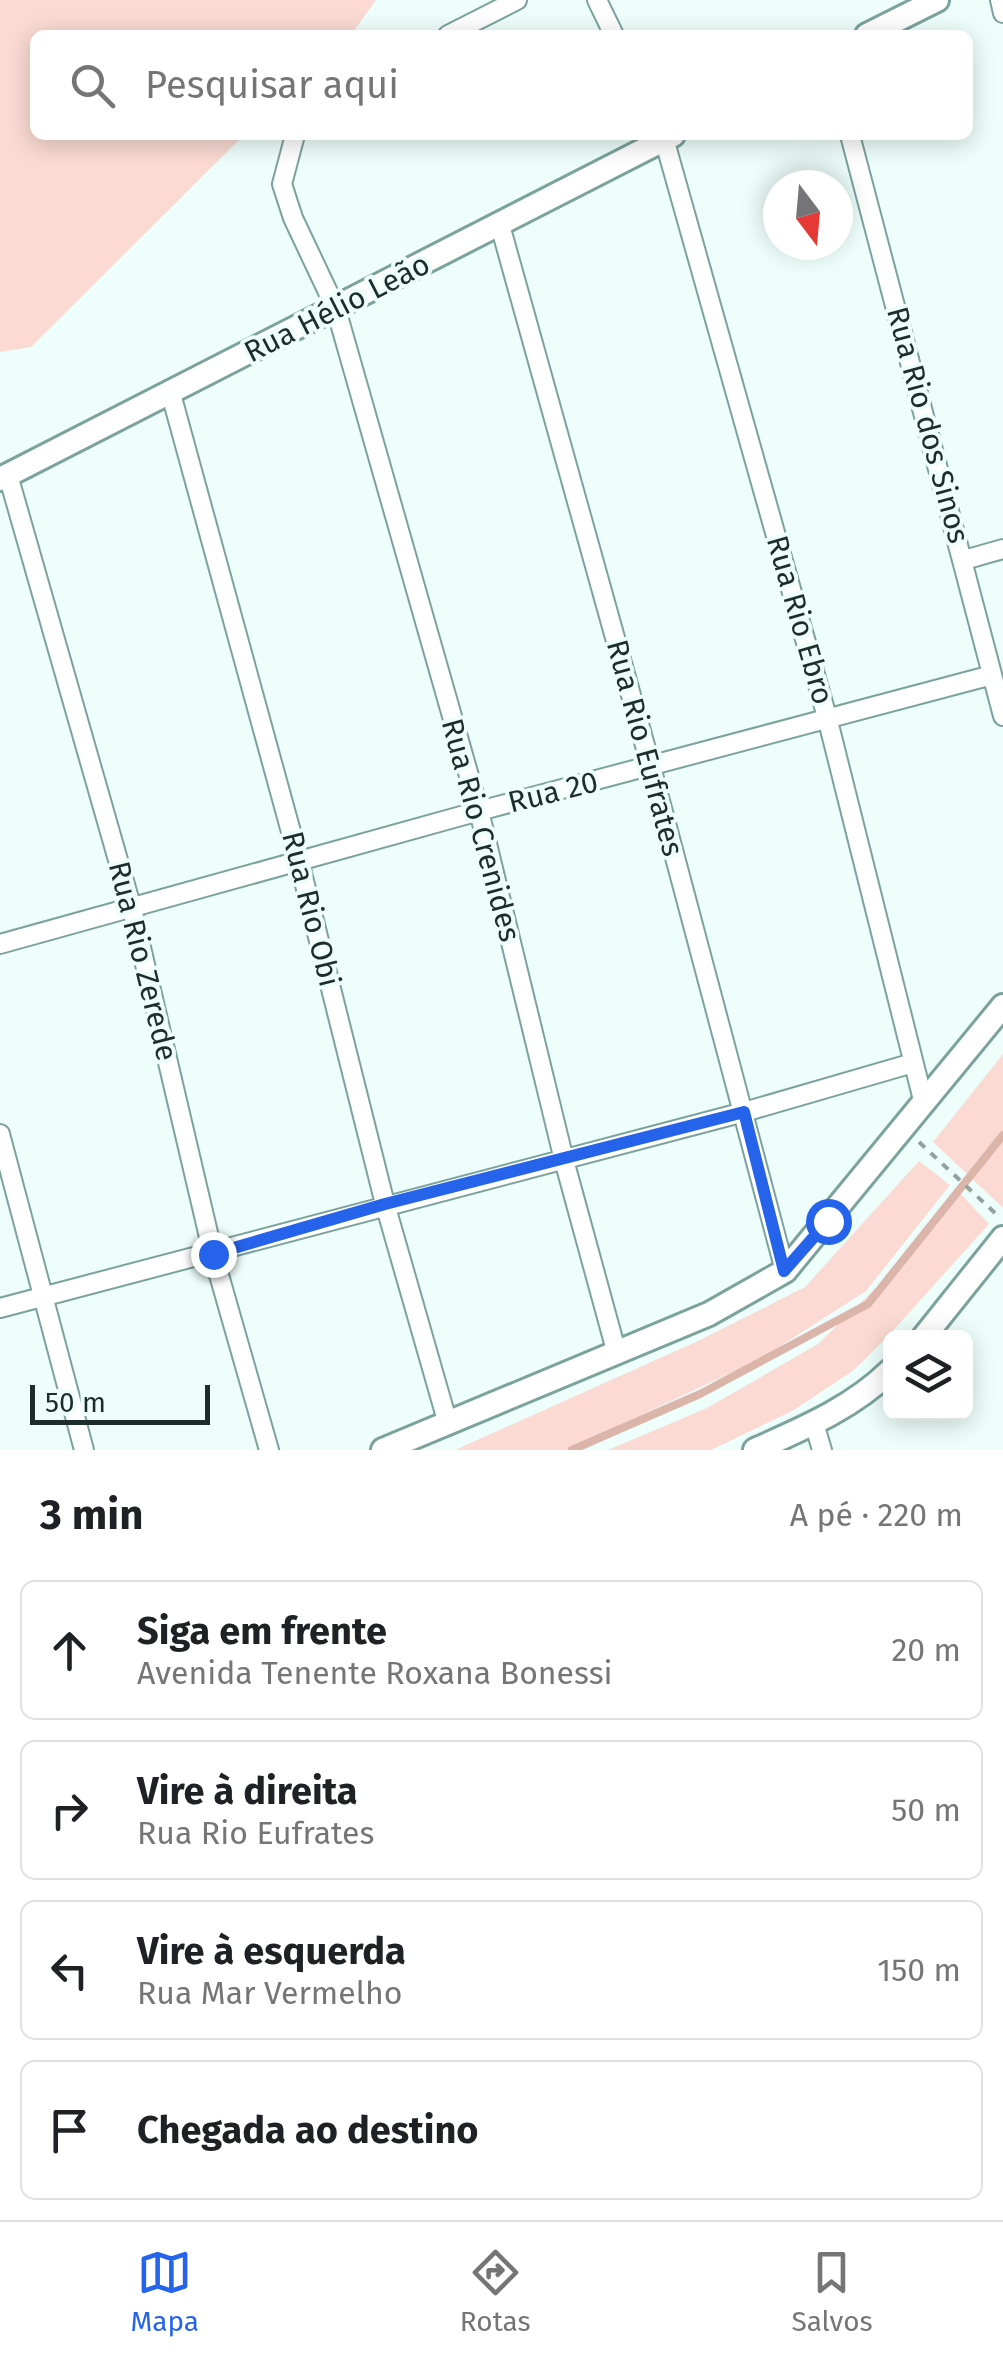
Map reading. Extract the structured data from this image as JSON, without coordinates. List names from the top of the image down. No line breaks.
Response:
{"streets":{"street":["Rua Hélio Leão","Rua Rio dos Sinos","Rua Rio Ebro","Rua Rio Eufrates","Rua 20","Rua Rio Crenides","Rua Rio Obi","Rua Rio Zerede"]},"crossings":[["Rua Hélio Leão","Rua Rio Eufrates"],["Rua Hélio Leão","Rua Rio Crenides"],["Rua Hélio Leão","Rua Rio Obi"],["Rua Hélio Leão","Rua Rio Zerede"],["Rua Rio dos Sinos","Rua 20"],["Rua Rio Ebro","Rua 20"],["Rua Rio Eufrates","Rua 20"],["Rua 20","Rua Rio Crenides"],["Rua 20","Rua Rio Obi"],["Rua 20","Rua Rio Zerede"]],"scale_bar":"50 m","north":"bottom","page":{"search":"Pesquisar aqui","scale":"50 m","heading":["3 min","A pé · 220 m"],"list":[["Siga em frente","Avenida Tenente Roxana Bonessi","20 m"],["Vire à direita","Rua Rio Eufrates","50 m"],["Vire à esquerda","Rua Mar Vermelho","150 m"],"Chegada ao destino"],"nav":["Mapa","Rotas","Salvos"]}}
